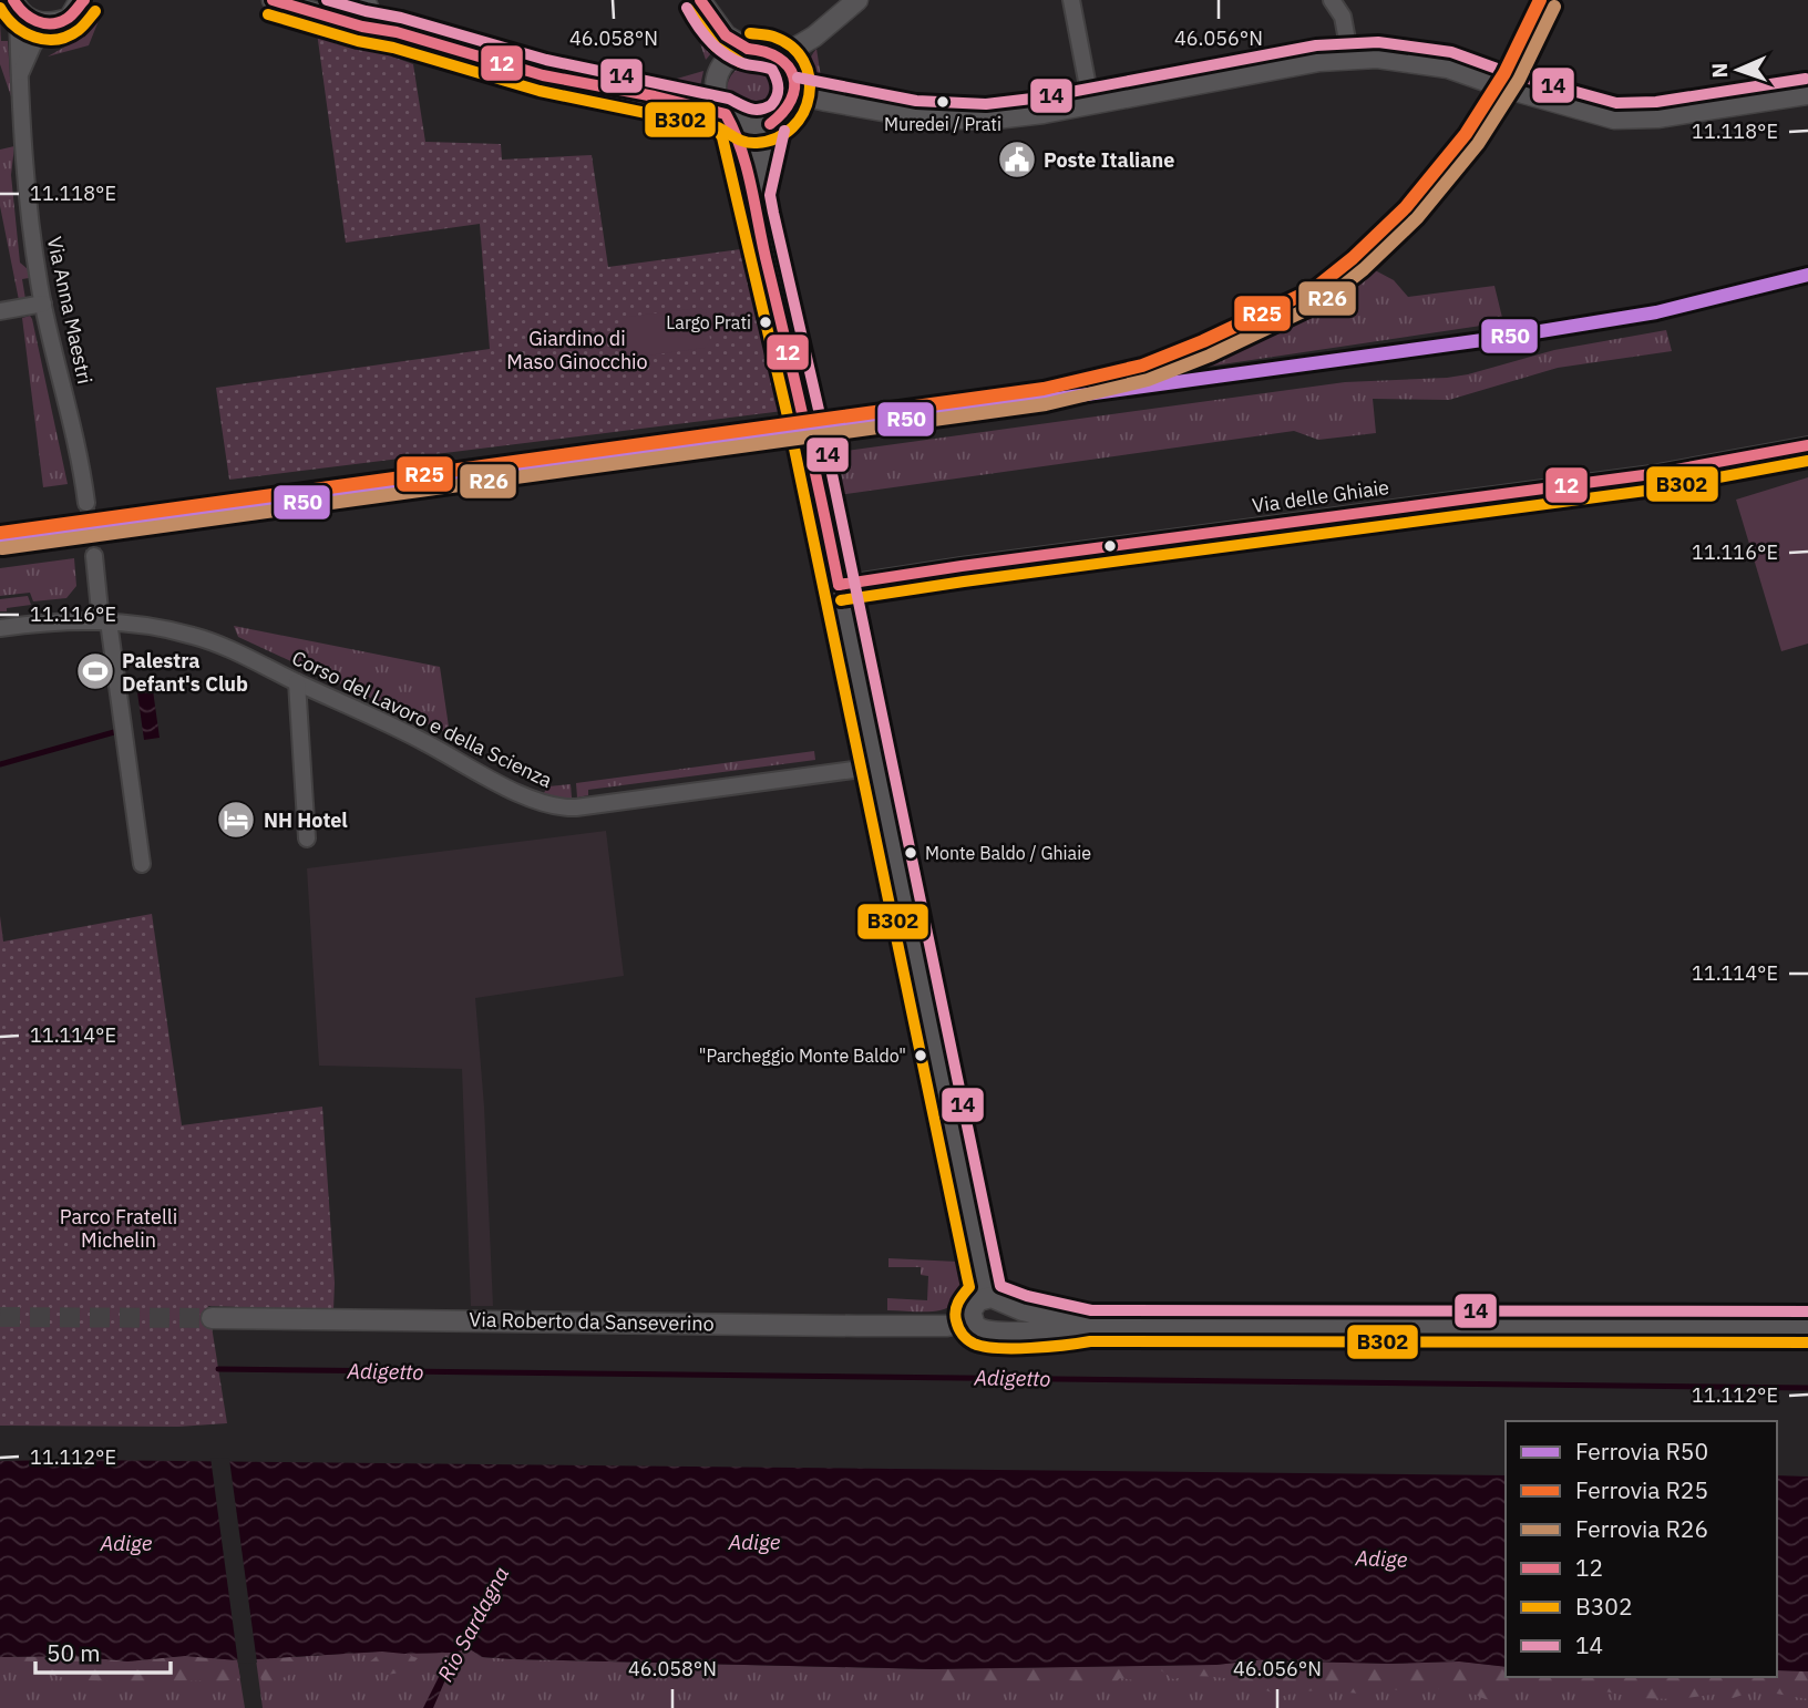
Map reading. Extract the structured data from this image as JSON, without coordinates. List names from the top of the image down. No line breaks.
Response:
{"streets":{"street":["Via Anna Maestri","Via delle Ghiaie","Corso del Lavoro e della Scienza","Via Roberto da Sanseverino"]},"water":["Adigetto","Adige","Rio Sardagna"],"parks":["Giardino di Maso Ginocchio","Parco Fratelli Michelin"],"places":{"other":["Muredei / Prati","Largo Prati","Monte Baldo / Ghiaie","\"Parcheggio Monte Baldo\""],"public building":["Poste Italiane"],"sports":["Palestra Defant's Club"],"hotel":["NH Hotel"]},"lines":["rail line R25","transit line 12","transit line 14","rail line R26","transit line B302","rail line R50"],"legend":["Ferrovia R50","Ferrovia R25","Ferrovia R26","12","B302","14"],"scale_bar":"50 m","north":"left","coordinates":["46.058°N","46.056°N","11.118°E","11.116°E","11.114°E","11.112°E"]}
